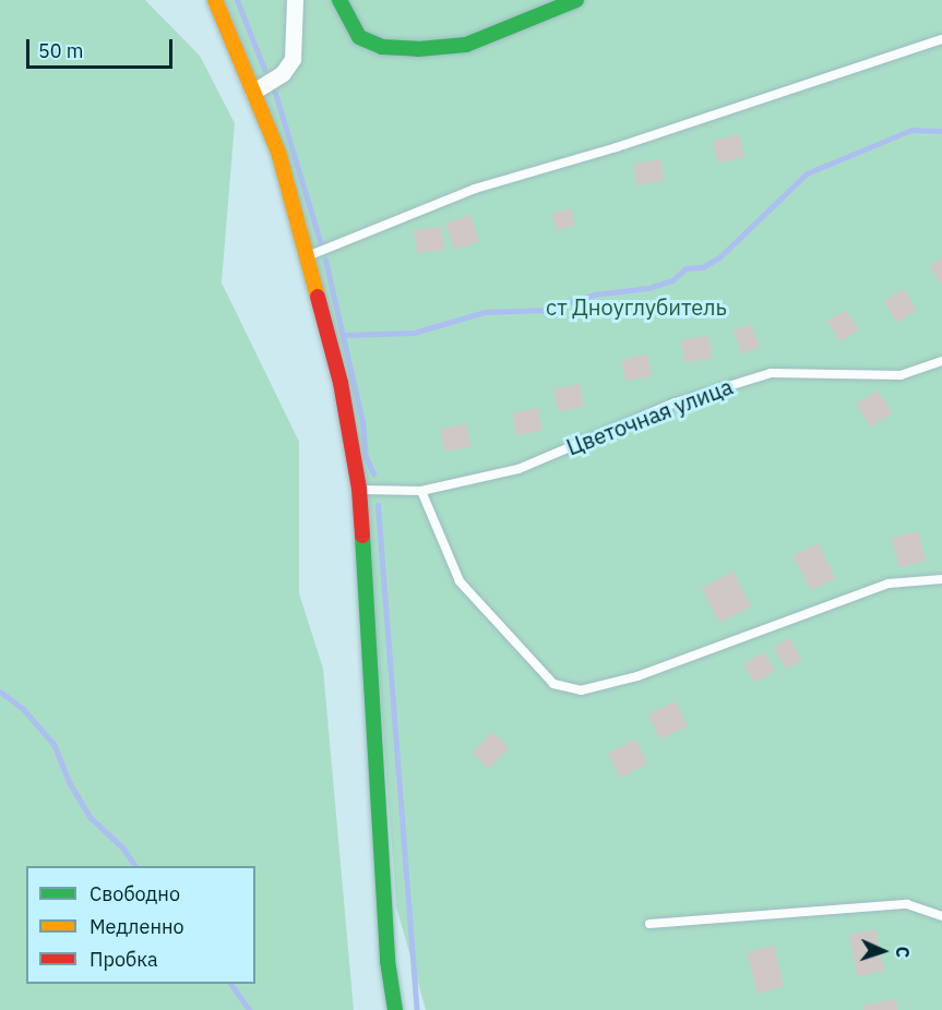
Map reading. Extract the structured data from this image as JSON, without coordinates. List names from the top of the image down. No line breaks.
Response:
{"streets":{"lane":["Цветочная улица"]},"parks":["ст Дноуглубитель"],"legend":["Свободно","Медленно","Пробка"],"scale_bar":"50 m","north":"right"}
